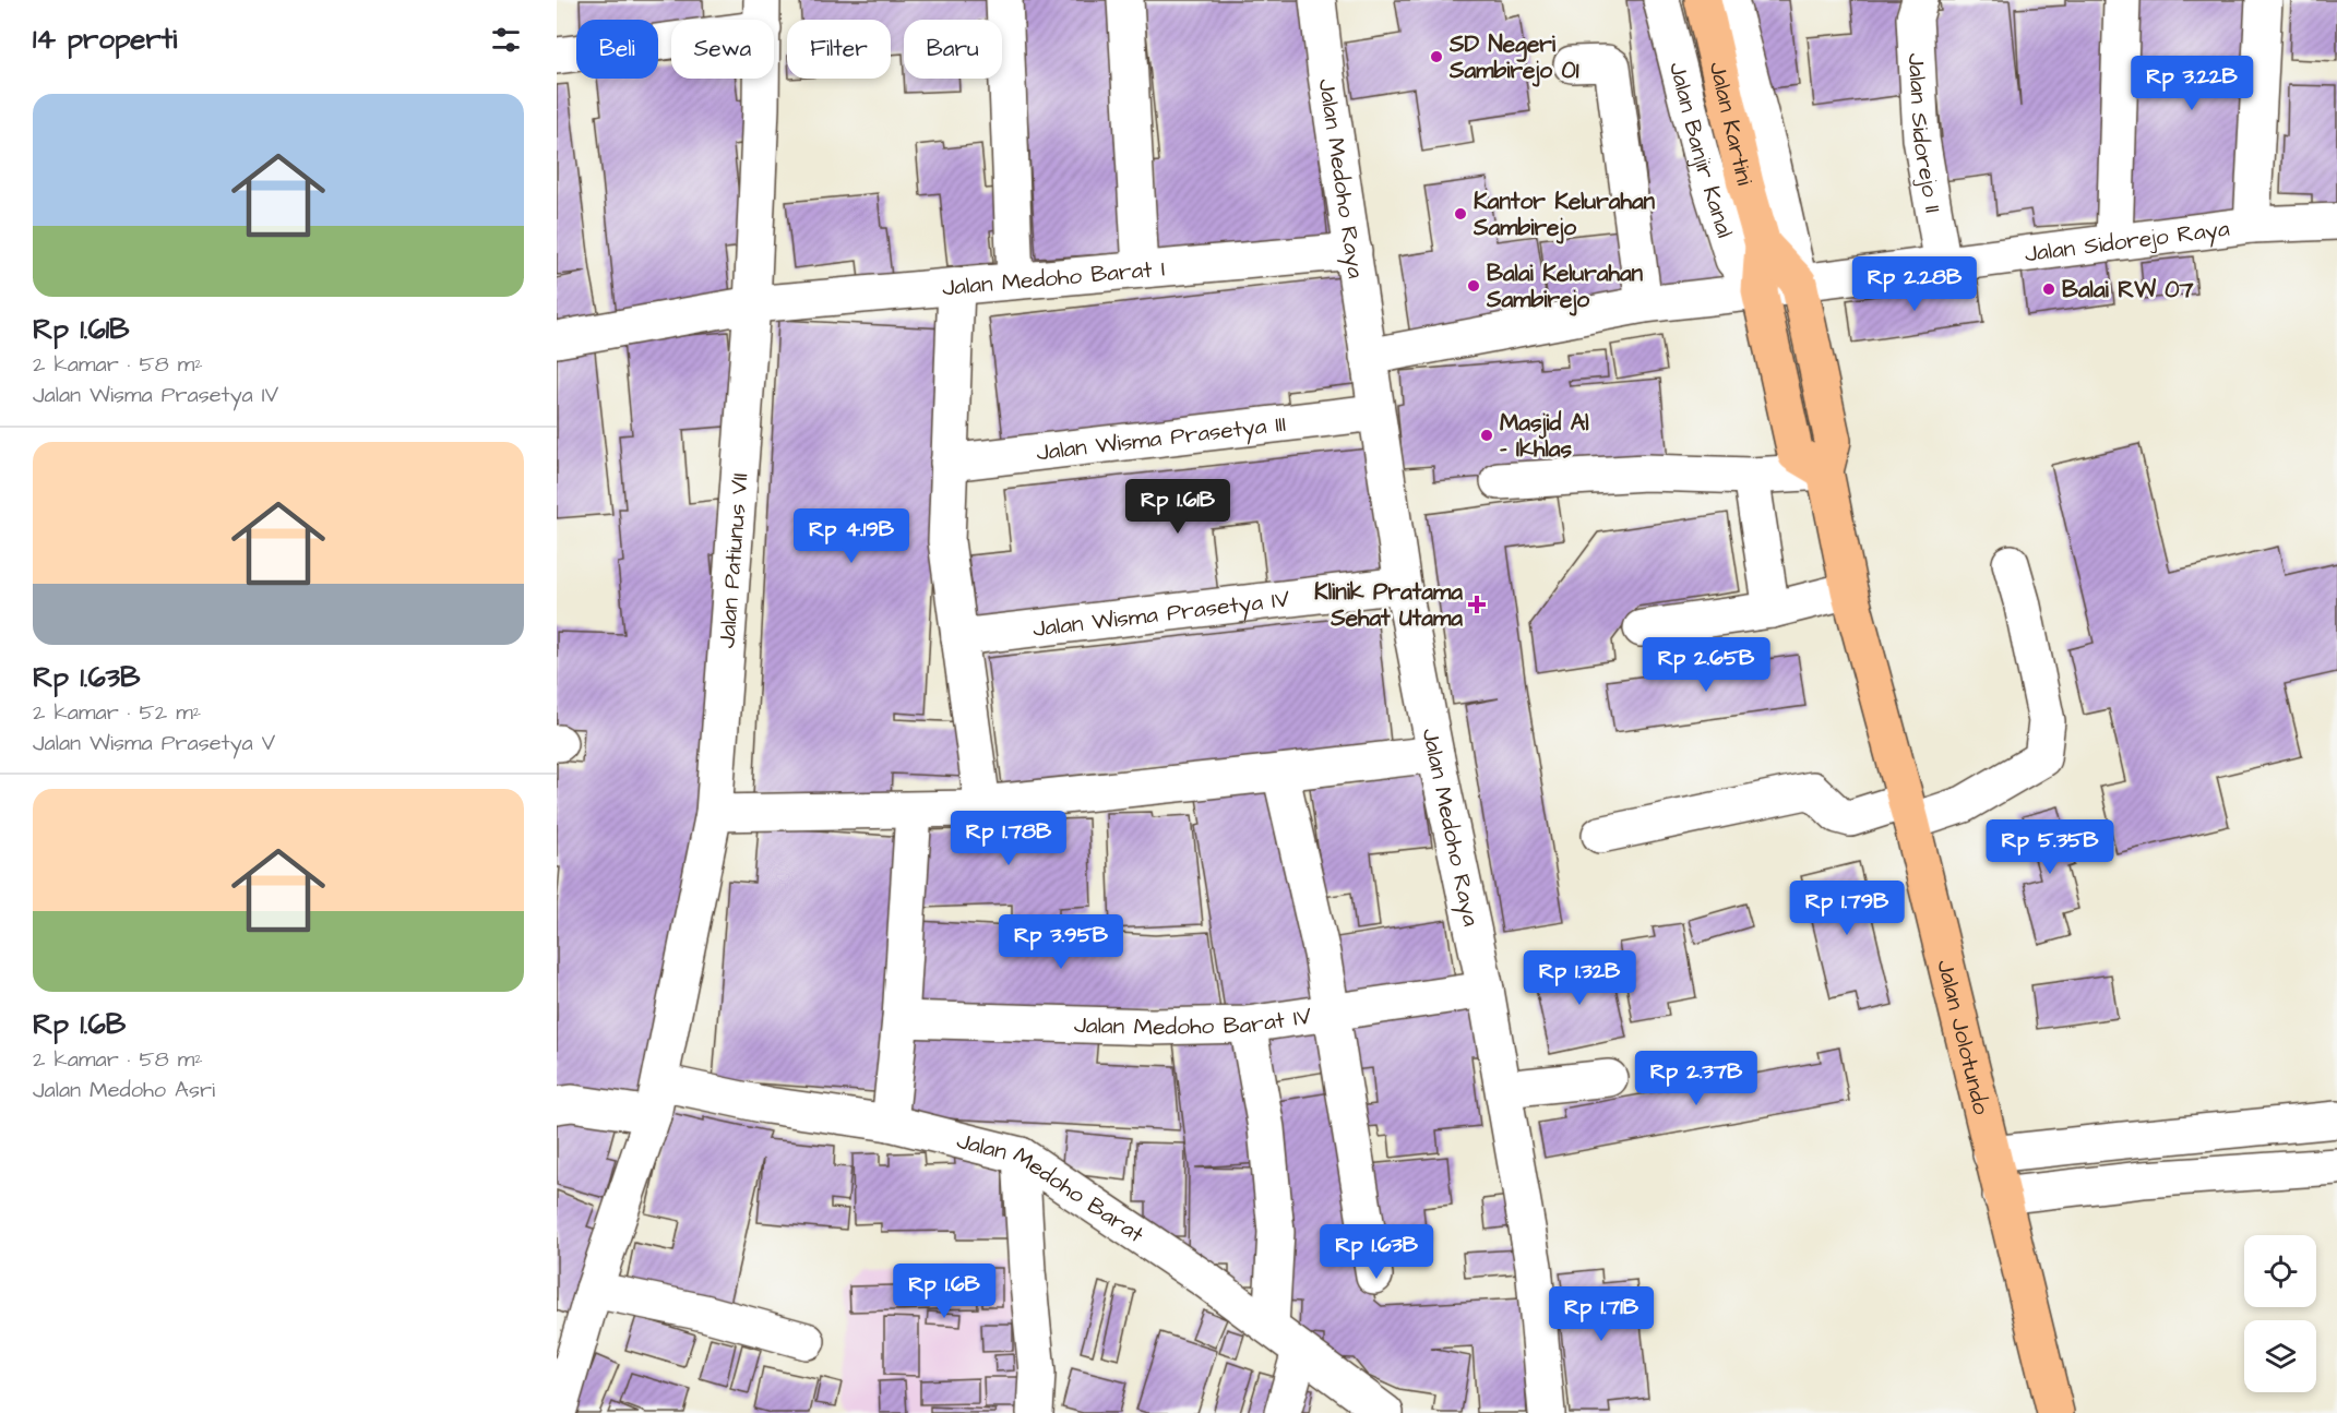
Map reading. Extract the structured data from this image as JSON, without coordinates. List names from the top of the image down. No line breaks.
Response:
{"streets":{"main road":["Jalan Kartini","Jalan Jolotundo"],"street":["Jalan Sidorejo II","Jalan Banjir Kanal","Jalan Medoho Raya","Jalan Sidorejo Raya","Jalan Medoho Barat I","Jalan Wisma Prasetya III","Jalan Patiunus VII","Jalan Wisma Prasetya IV","Jalan Medoho Barat IV","Jalan Medoho Barat"]},"crossings":[["Jalan Sidorejo II","Jalan Sidorejo Raya"],["Jalan Banjir Kanal","Jalan Sidorejo Raya"],["Jalan Medoho Raya","Jalan Medoho Barat I"],["Jalan Medoho Raya","Jalan Wisma Prasetya III"],["Jalan Medoho Raya","Jalan Wisma Prasetya IV"],["Jalan Medoho Raya","Jalan Medoho Barat IV"],["Jalan Sidorejo Raya","Jalan Jolotundo"],["Jalan Medoho Barat I","Jalan Patiunus VII"],["Jalan Patiunus VII","Jalan Medoho Barat"]],"places":{"other":["SD Negeri Sambirejo 01","Kantor Kelurahan Sambirejo","Balai Kelurahan Sambirejo","Balai RW 07","Masjid Al - Ikhlas"],"health":["Klinik Pratama Sehat Utama"]},"page":{"heading":"14 properti","chip":["Beli","Sewa","Filter","Baru"],"price":["Rp 3.22B","Rp 2.28B","Rp 1.61B","Rp 4.19B","Rp 2.65B","Rp 1.78B","Rp 5.35B","Rp 1.79B","Rp 3.95B","Rp 1.32B","Rp 2.37B","Rp 1.63B","Rp 1.6B","Rp 1.71B"],"list":[{"name":"Rp 1.61B","note":"2 kamar · 58 m² · Jalan Wisma Prasetya IV"},{"name":"Rp 1.63B","note":"2 kamar · 52 m² · Jalan Wisma Prasetya V"},{"name":"Rp 1.6B","note":"2 kamar · 58 m² · Jalan Medoho Asri"}]}}
